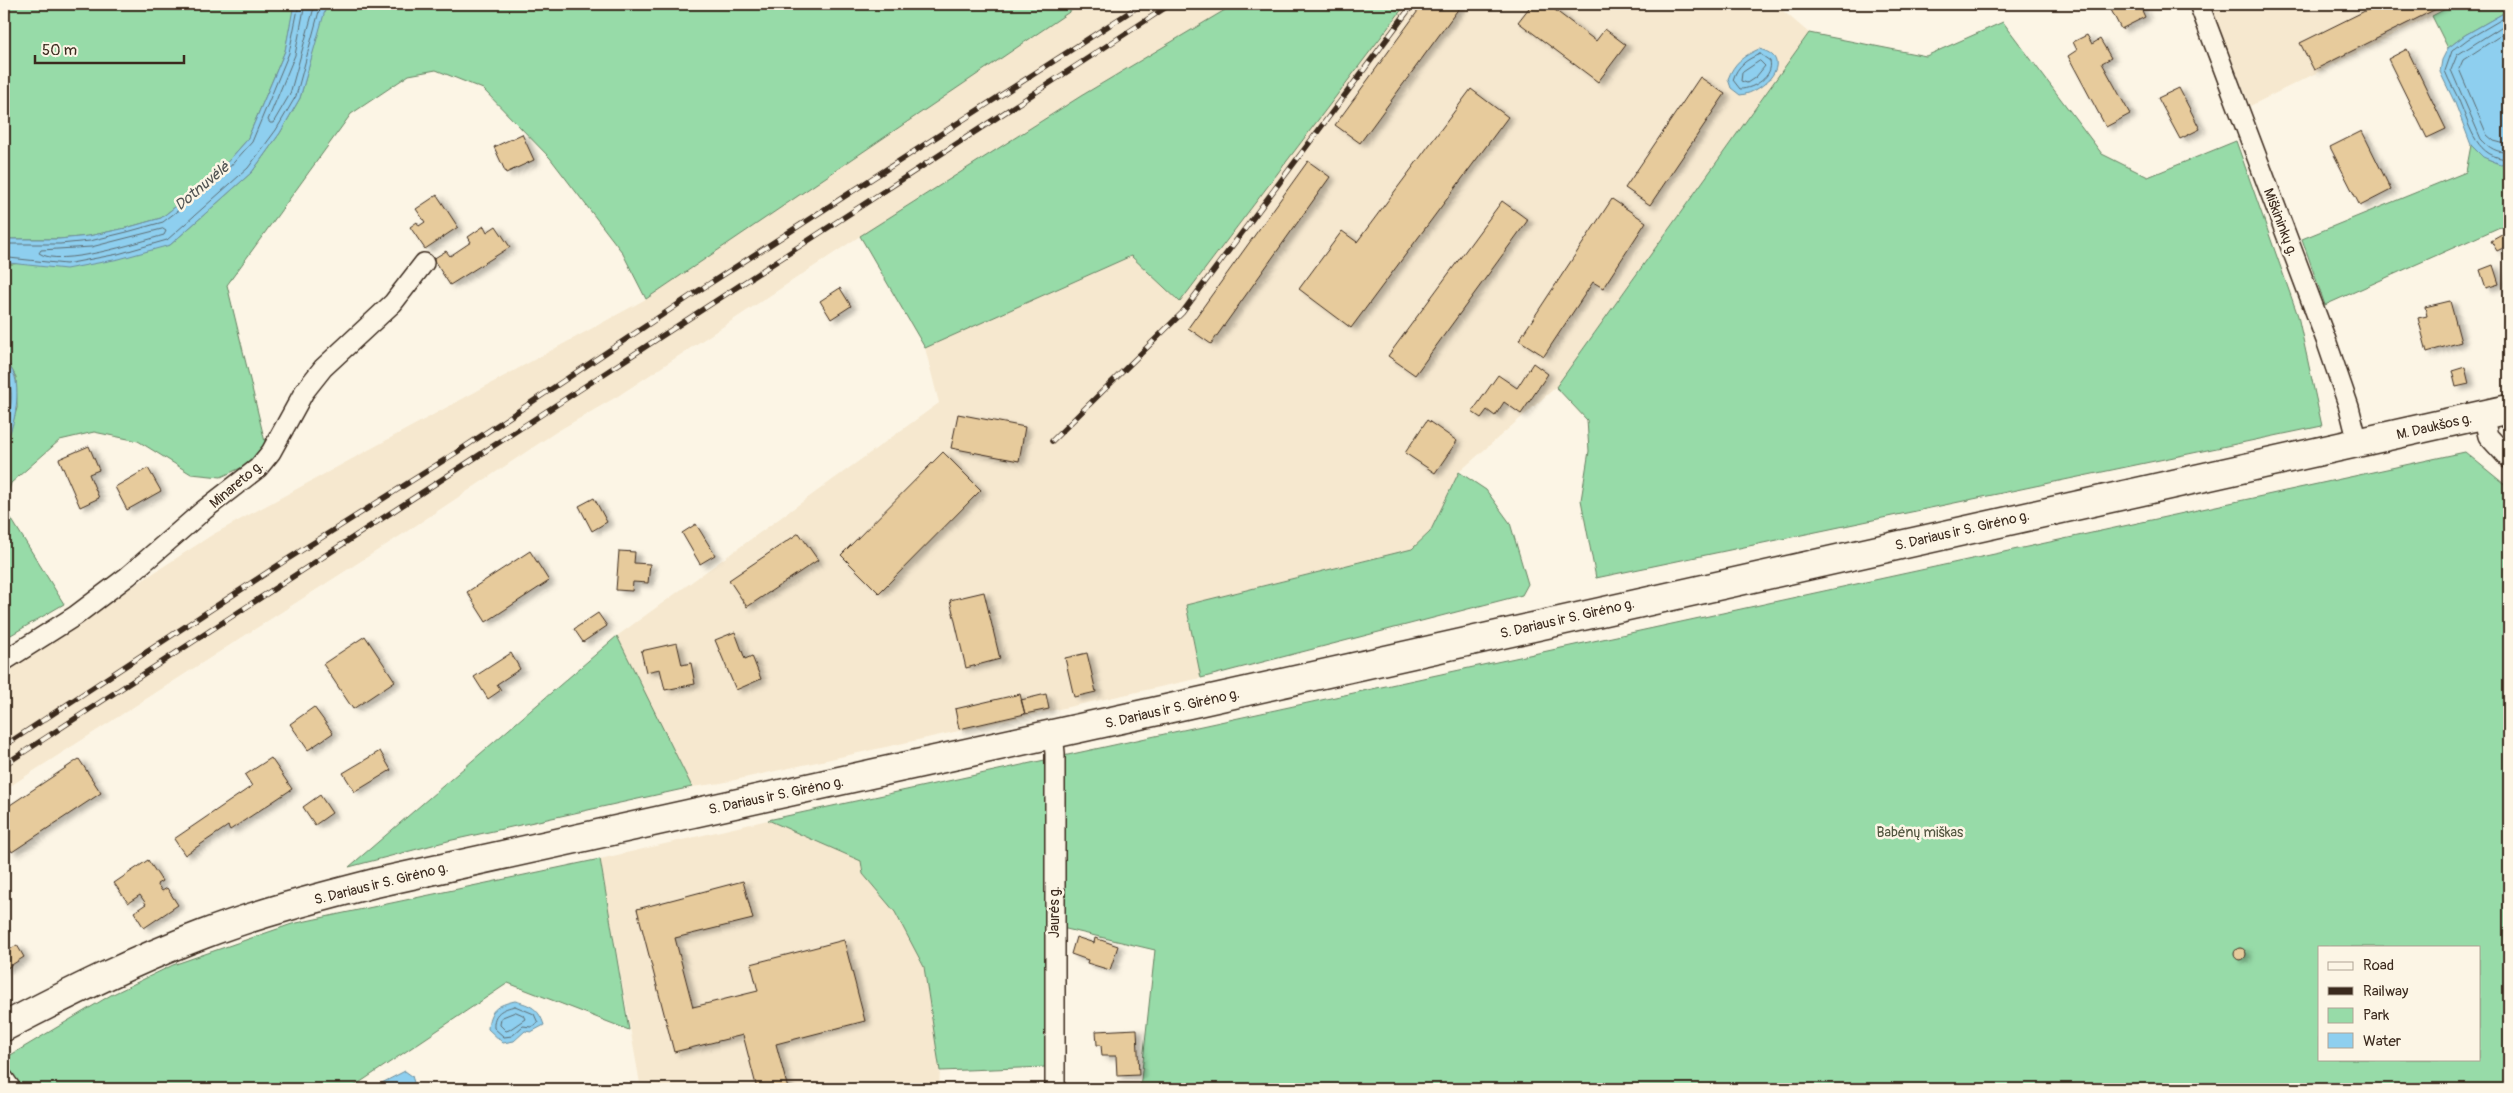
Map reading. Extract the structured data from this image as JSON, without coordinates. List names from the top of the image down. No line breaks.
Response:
{"streets":{"main road":["M. Daukšos g.","S. Dariaus ir S. Girėno g."],"street":["Miškininkų g.","Minareto g.","Jaurės g."]},"crossings":[["Miškininkų g.","M. Daukšos g."],["Miškininkų g.","S. Dariaus ir S. Girėno g."],["M. Daukšos g.","S. Dariaus ir S. Girėno g."],["S. Dariaus ir S. Girėno g.","Jaurės g."]],"water":["Dotnuvėlė"],"parks":["Babėnų miškas"],"legend":["Road","Railway","Park","Water"],"scale_bar":"50 m"}
